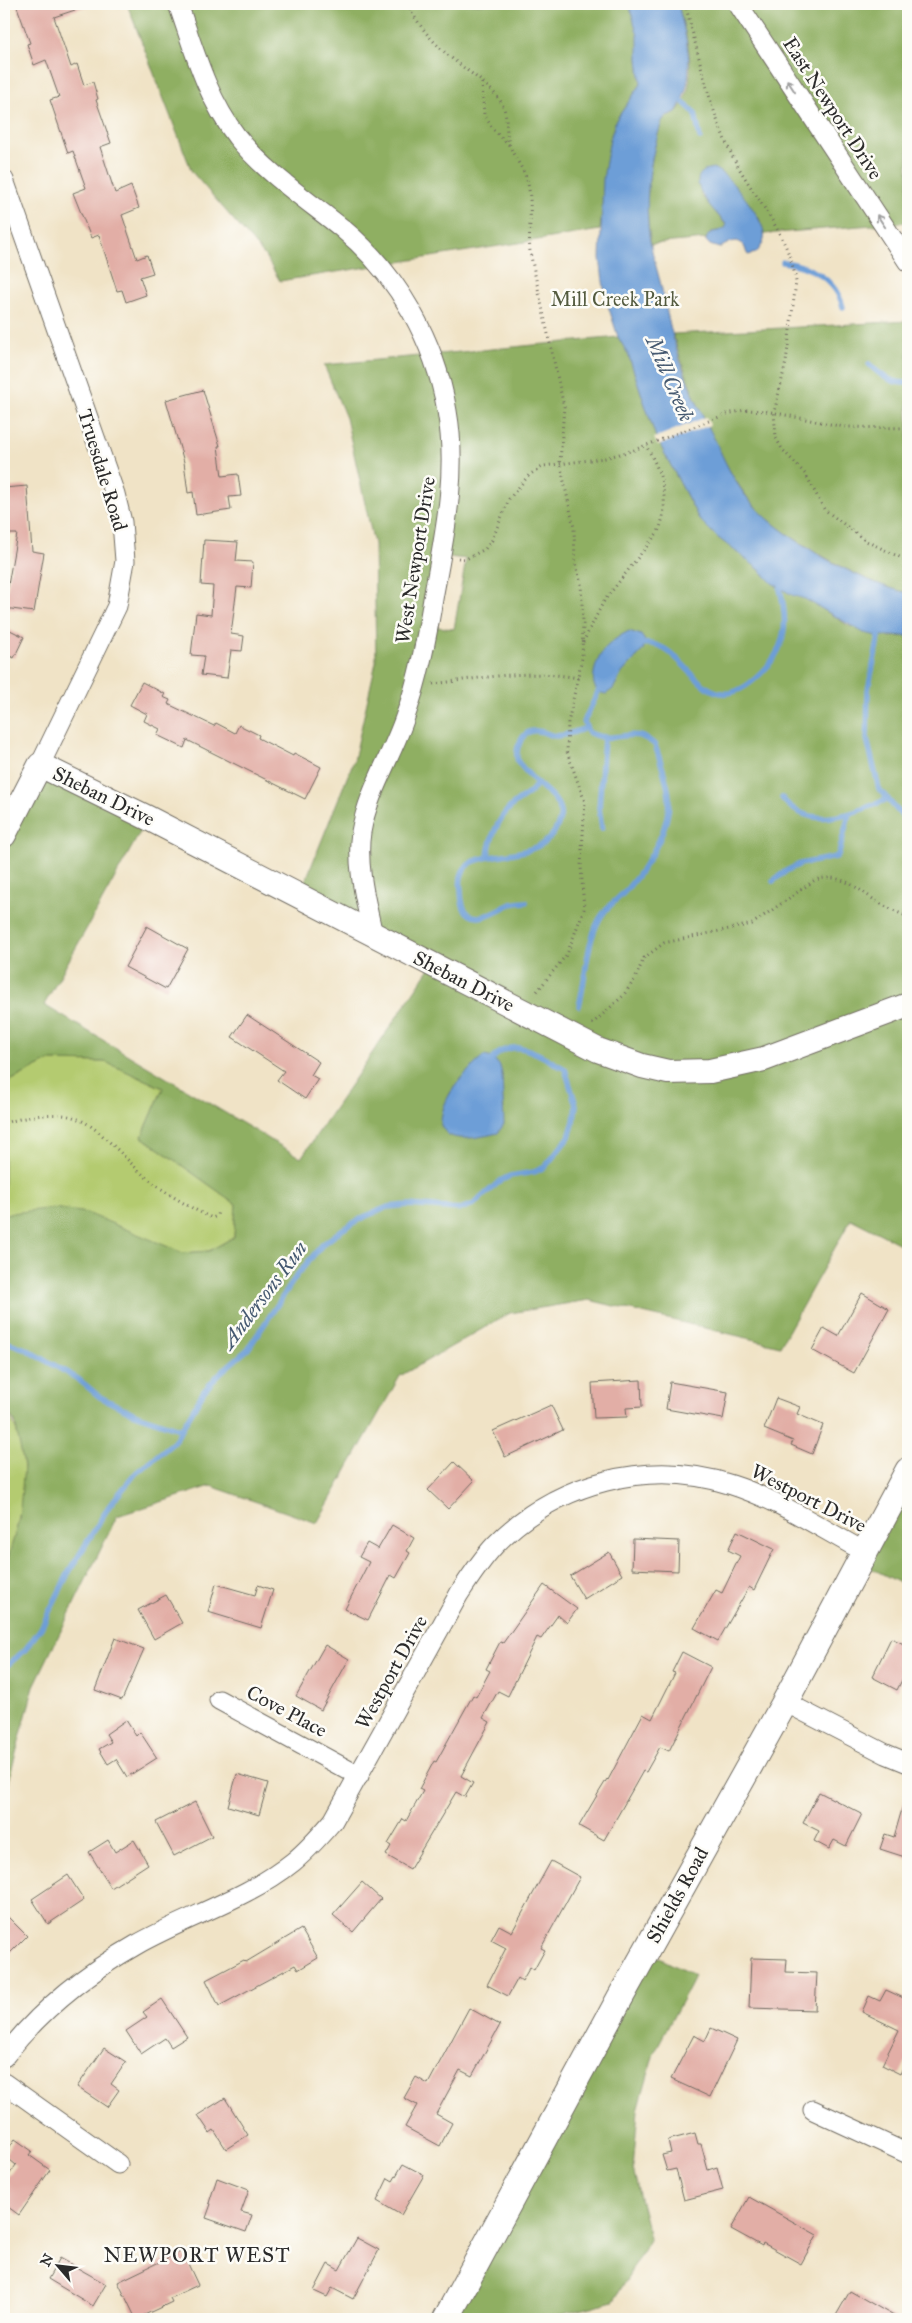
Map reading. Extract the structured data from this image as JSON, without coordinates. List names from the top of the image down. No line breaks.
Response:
{"streets":{"main road":["Shields Road"],"street":["East Newport Drive","Truesdale Road","West Newport Drive","Sheban Drive","Westport Drive","Cove Place"]},"crossings":[["Truesdale Road","Sheban Drive"],["West Newport Drive","Sheban Drive"],["Westport Drive","Cove Place"],["Westport Drive","Shields Road"]],"one_way":["East Newport Drive"],"districts":["NEWPORT WEST"],"water":["Mill Creek","Andersons Run"],"parks":["Mill Creek Park"],"north":"top left"}
